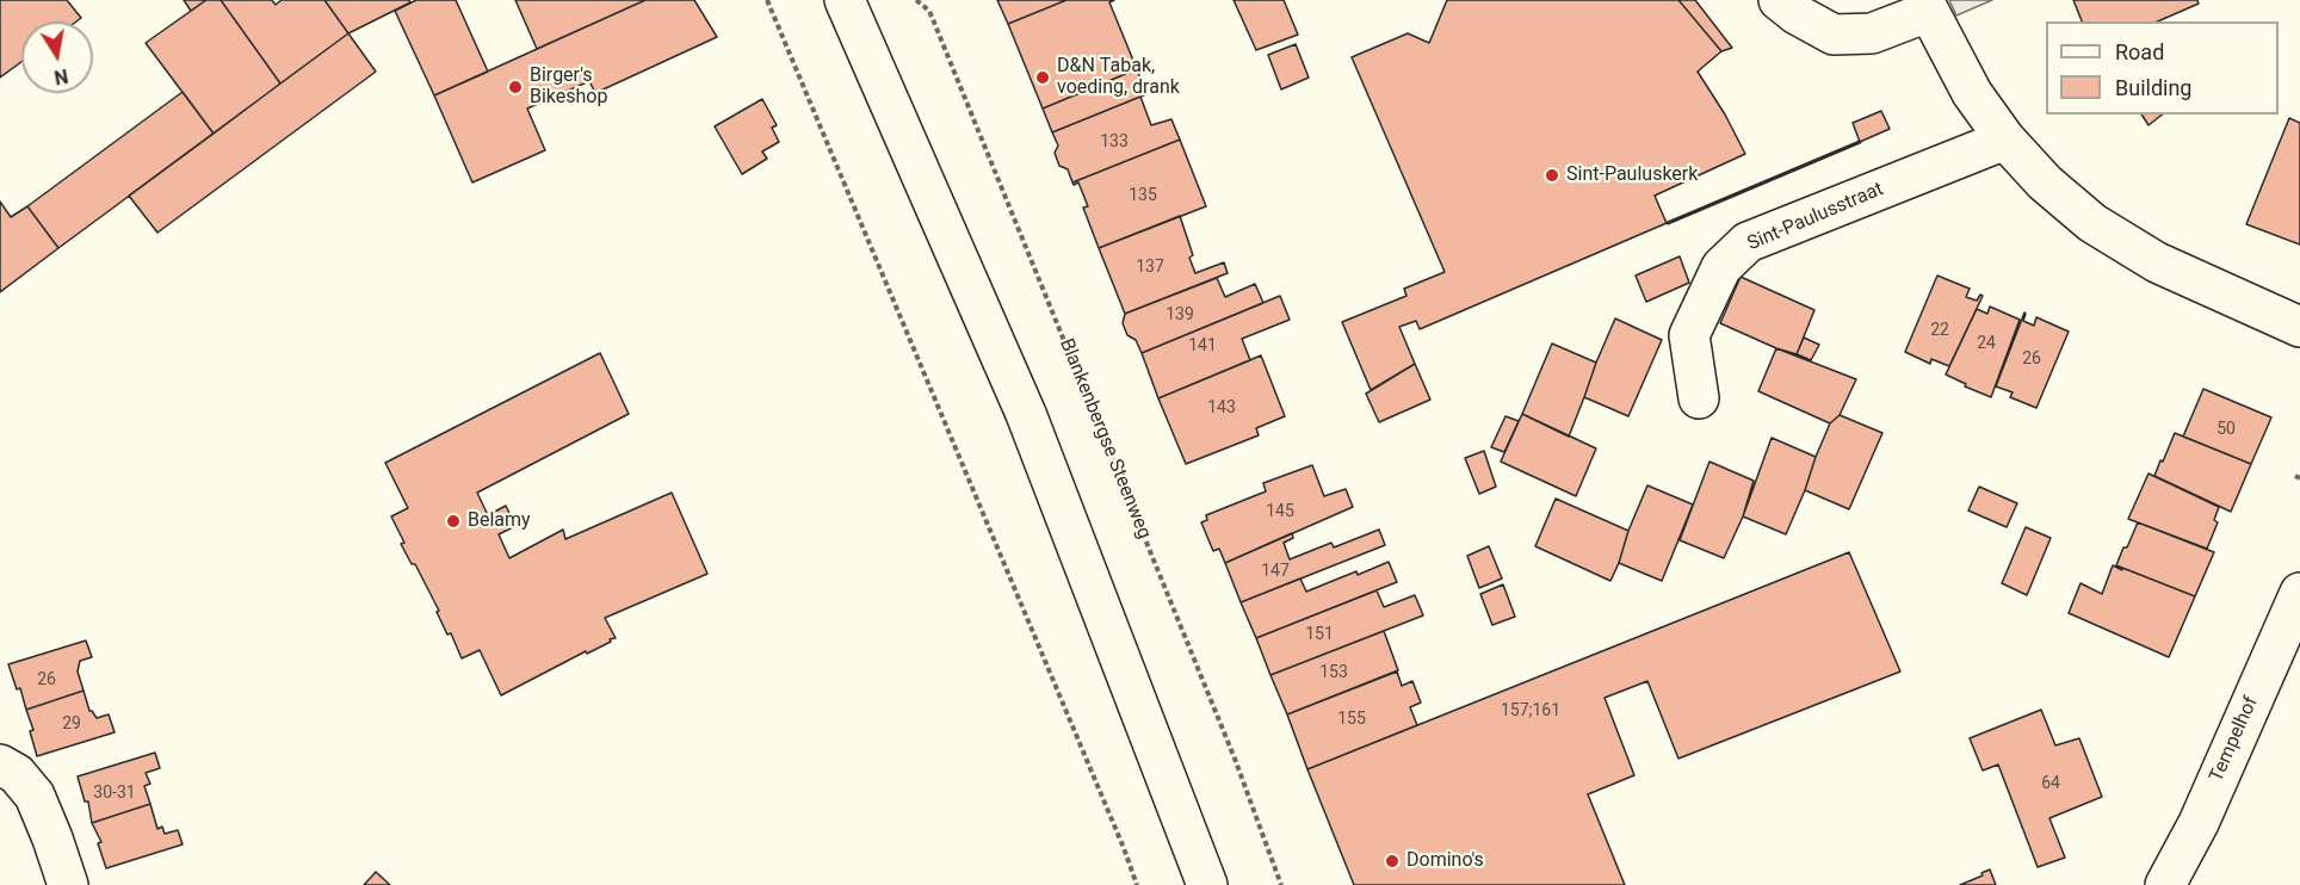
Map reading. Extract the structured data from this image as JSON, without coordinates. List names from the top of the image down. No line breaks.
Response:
{"streets":{"street":["Sint-Paulusstraat","Tempelhof"],"path":["Blankenbergse Steenweg"]},"places":["D&N Tabak, voeding, drank","Birger's Bikeshop","Sint-Pauluskerk","Belamy","Domino's"],"house_numbers":["133","135","137","139","22","24","141","26","143","50","145","147","151","153","26","157;161","155","29","64","30-31"],"legend":["Road","Building"],"north":"bottom"}
